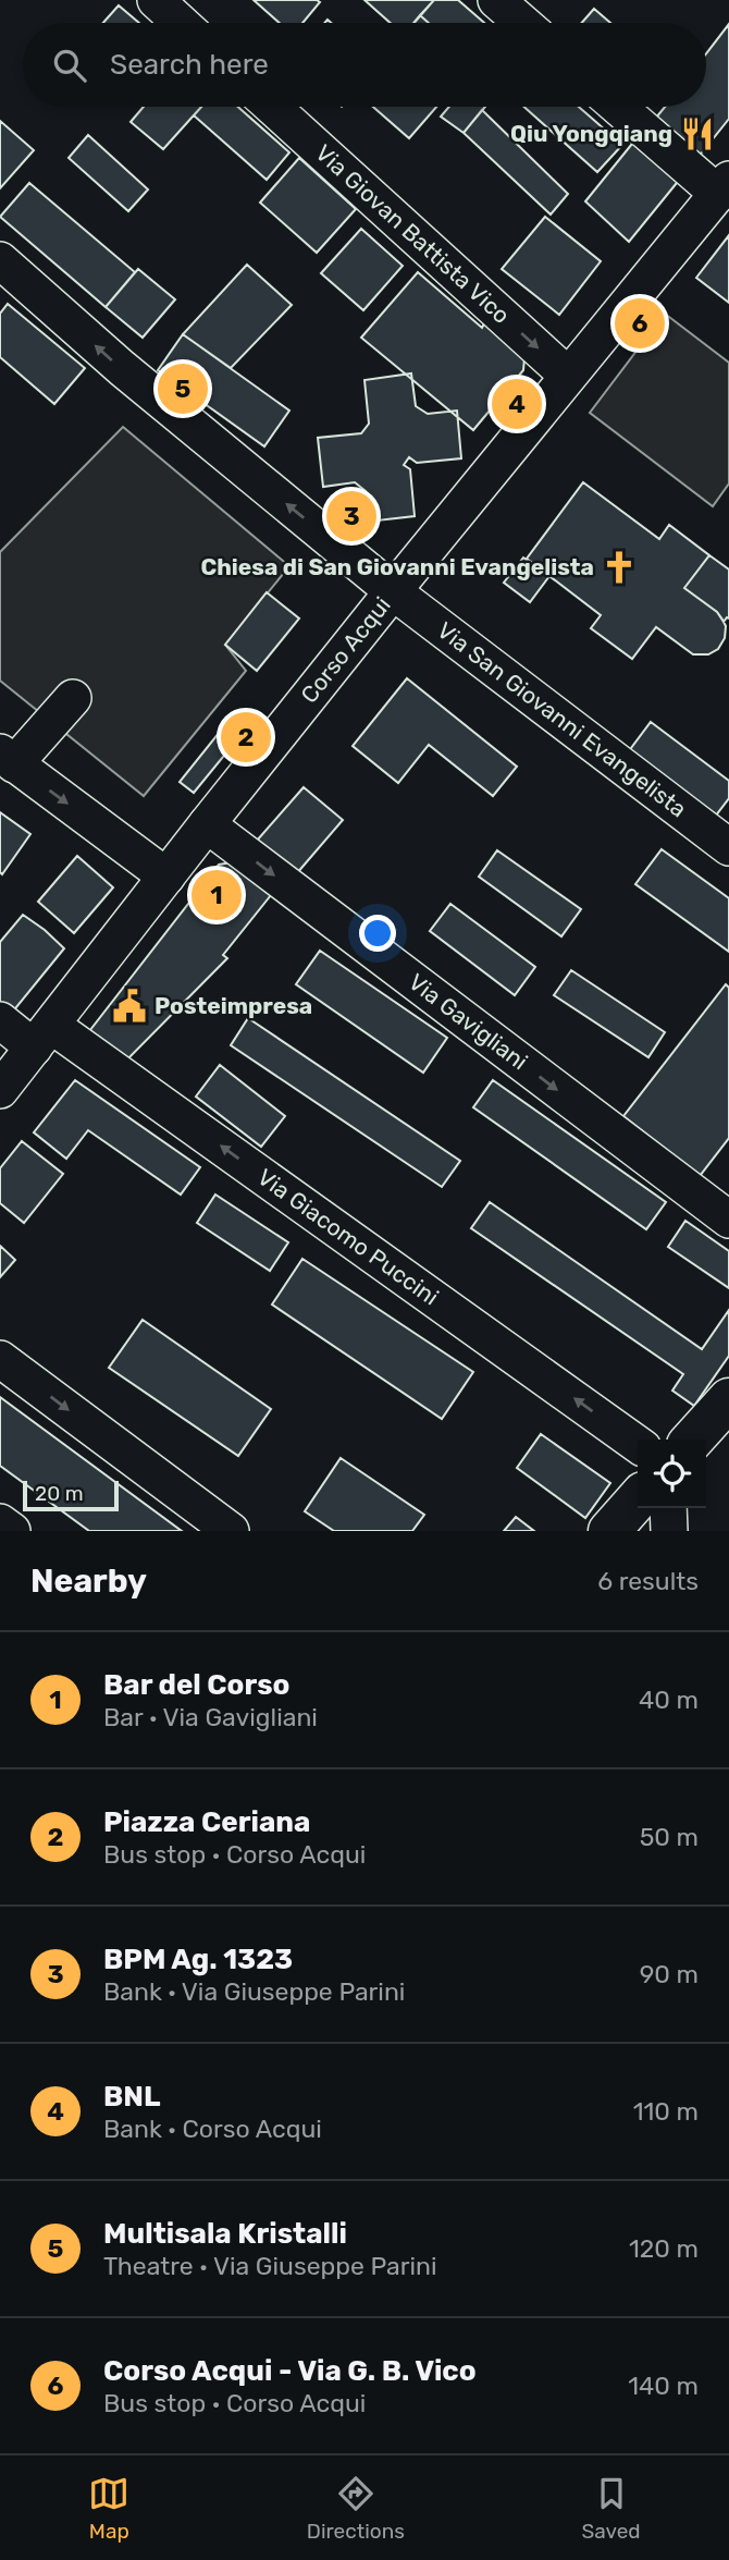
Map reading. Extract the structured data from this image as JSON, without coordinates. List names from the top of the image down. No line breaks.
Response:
{"streets":{"street":["Via Giovan Battista Vico","Corso Acqui","Via San Giovanni Evangelista","Via Gavigliani","Via Giacomo Puccini"]},"crossings":[["Via Giovan Battista Vico","Corso Acqui"],["Corso Acqui","Via San Giovanni Evangelista"],["Corso Acqui","Via Gavigliani"],["Corso Acqui","Via Giacomo Puccini"]],"one_way":["Via San Giovanni Evangelista","Via Gavigliani"],"places":{"restaurant":["Qiu Yongqiang"],"church":["Chiesa di San Giovanni Evangelista"],"public building":["Posteimpresa"]},"scale_bar":"20 m","page":{"search":"Search here","pins":["6","5","4","3","2","1"],"scale":"20 m","heading":["Nearby","6 results"],"list":[{"mark":"1","name":"Bar del Corso","note":"Bar · Via Gavigliani","value":"40 m"},{"mark":"2","name":"Piazza Ceriana","note":"Bus stop · Corso Acqui","value":"50 m"},{"mark":"3","name":"BPM Ag. 1323","note":"Bank · Via Giuseppe Parini","value":"90 m"},{"mark":"4","name":"BNL","note":"Bank · Corso Acqui","value":"110 m"},{"mark":"5","name":"Multisala Kristalli","note":"Theatre · Via Giuseppe Parini","value":"120 m"},{"mark":"6","name":"Corso Acqui - Via G. B. Vico","note":"Bus stop · Corso Acqui","value":"140 m"}],"nav":["Map","Directions","Saved"]}}
